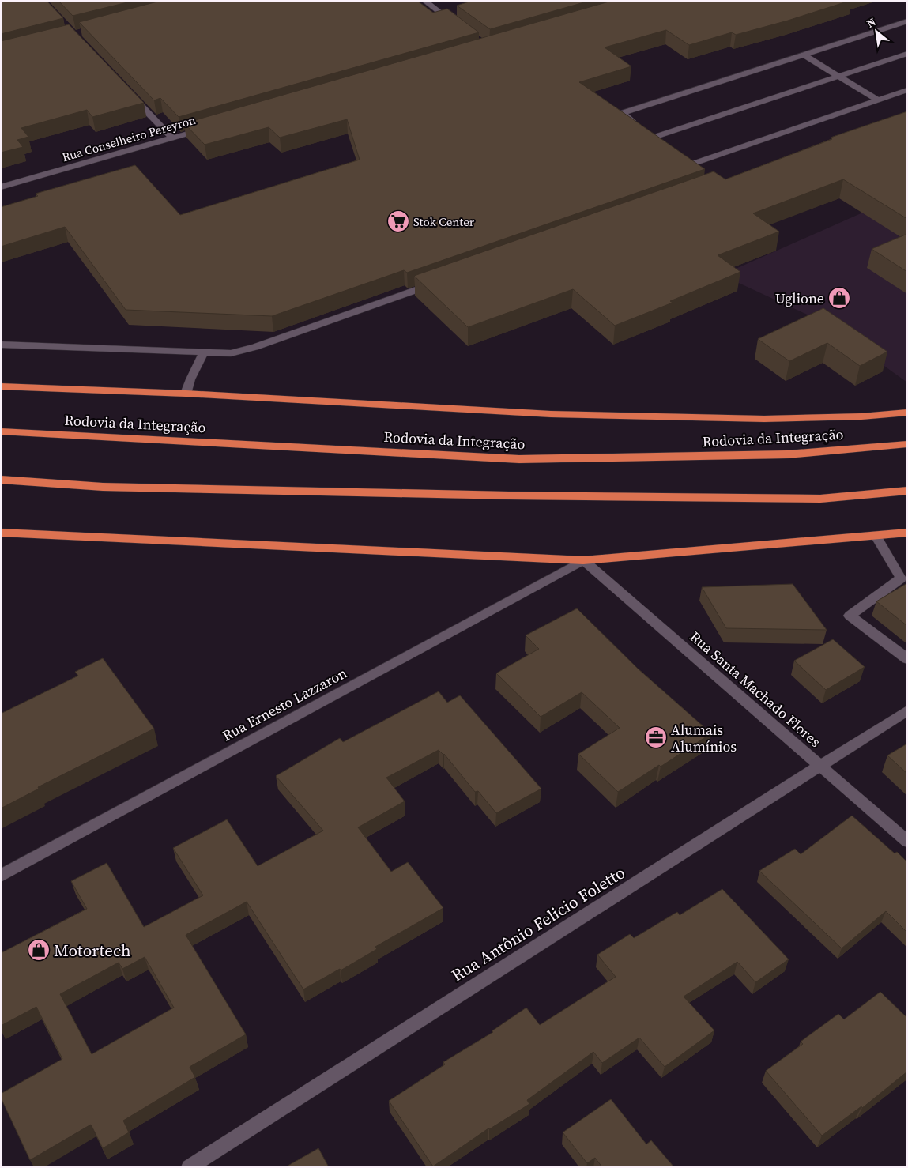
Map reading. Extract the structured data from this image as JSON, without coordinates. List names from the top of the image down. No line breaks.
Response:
{"streets":{"highway":["Rodovia da Integração"],"street":["Rua Conselheiro Pereyron","Rua Santa Machado Flores","Rua Ernesto Lazzaron","Rua Antônio Felicio Foletto"]},"crossings":[["Rua Santa Machado Flores","Rua Ernesto Lazzaron"],["Rua Santa Machado Flores","Rua Antônio Felicio Foletto"]],"places":{"supermarket":["Stok Center"],"shop":["Uglione","Motortech"],"office":["Alumais Alumínios"]},"north":"top left"}
